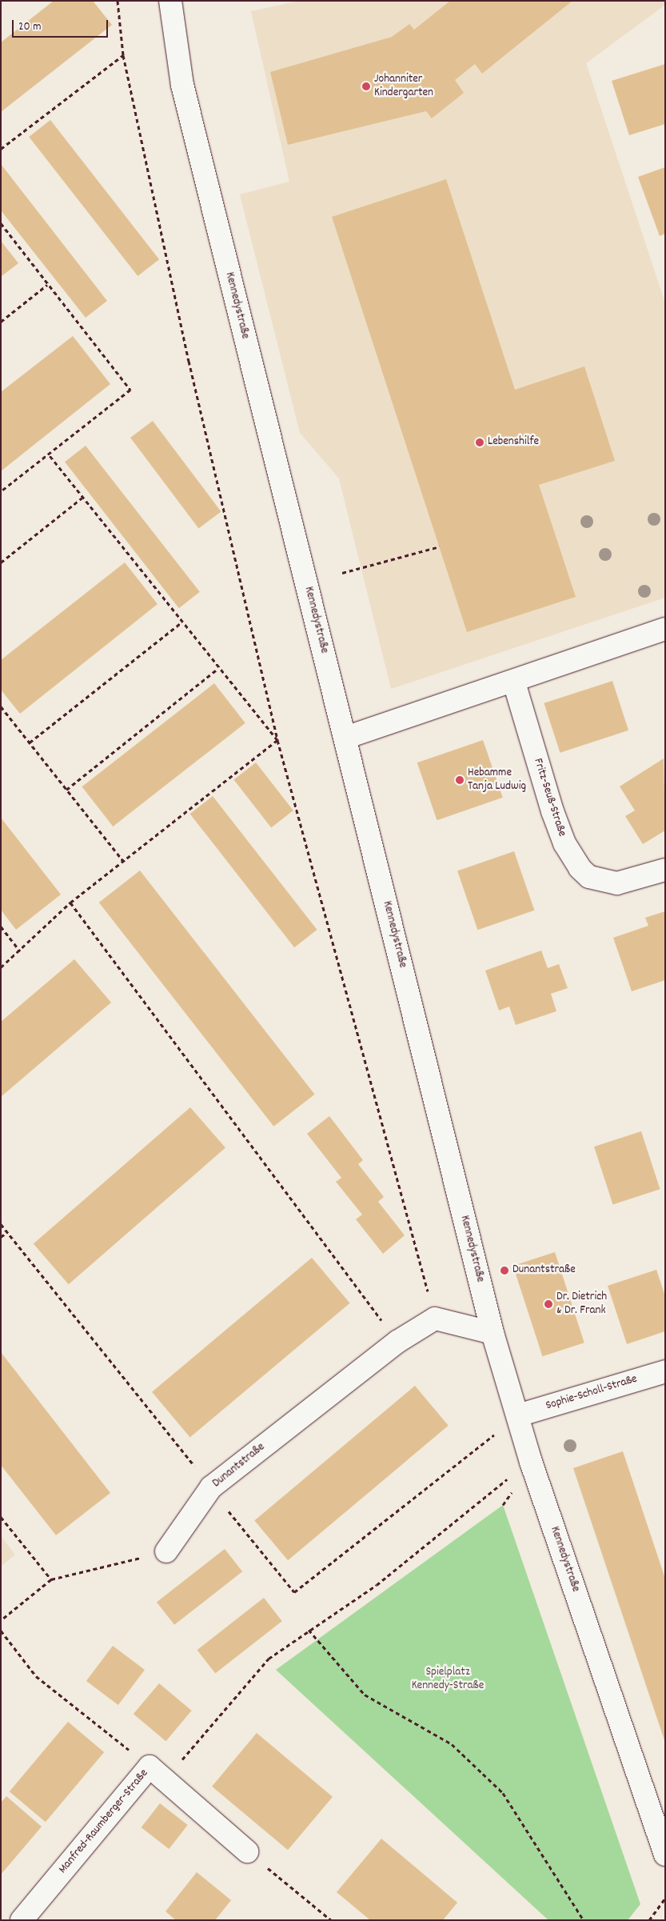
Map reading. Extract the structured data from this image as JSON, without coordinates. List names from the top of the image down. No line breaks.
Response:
{"streets":{"street":["Kennedystraße","Fritz-Seuß-Straße","Sophie-Scholl-Straße","Dunantstraße","Manfred-Raumberger-Straße"]},"crossings":[["Kennedystraße","Sophie-Scholl-Straße"]],"parks":["Spielplatz Kennedy-Straße"],"places":["Johanniter Kindergarten","Lebenshilfe","Hebamme Tanja Ludwig","Dunantstraße","Dr. Dietrich & Dr. Frank"],"scale_bar":"20 m"}
